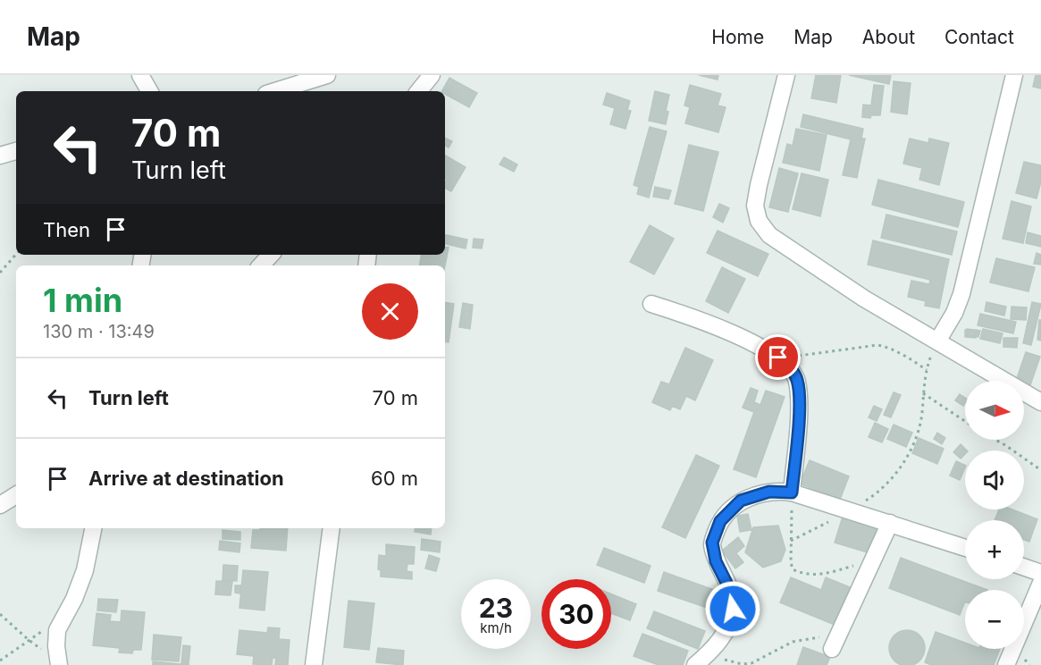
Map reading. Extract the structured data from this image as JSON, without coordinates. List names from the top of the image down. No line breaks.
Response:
{"north":"right","page":{"header":"Map","nav":["Home","Map","About","Contact"],"turn":["70 m","Turn left"],"then":"Then","heading":["1 min","130 m · 13:49"],"list":[{"name":"Turn left","value":"70 m"},{"name":"Arrive at destination","value":"60 m"}],"map_buttons":["+","−"],"speed":"23 km/h","limit":"30"}}
